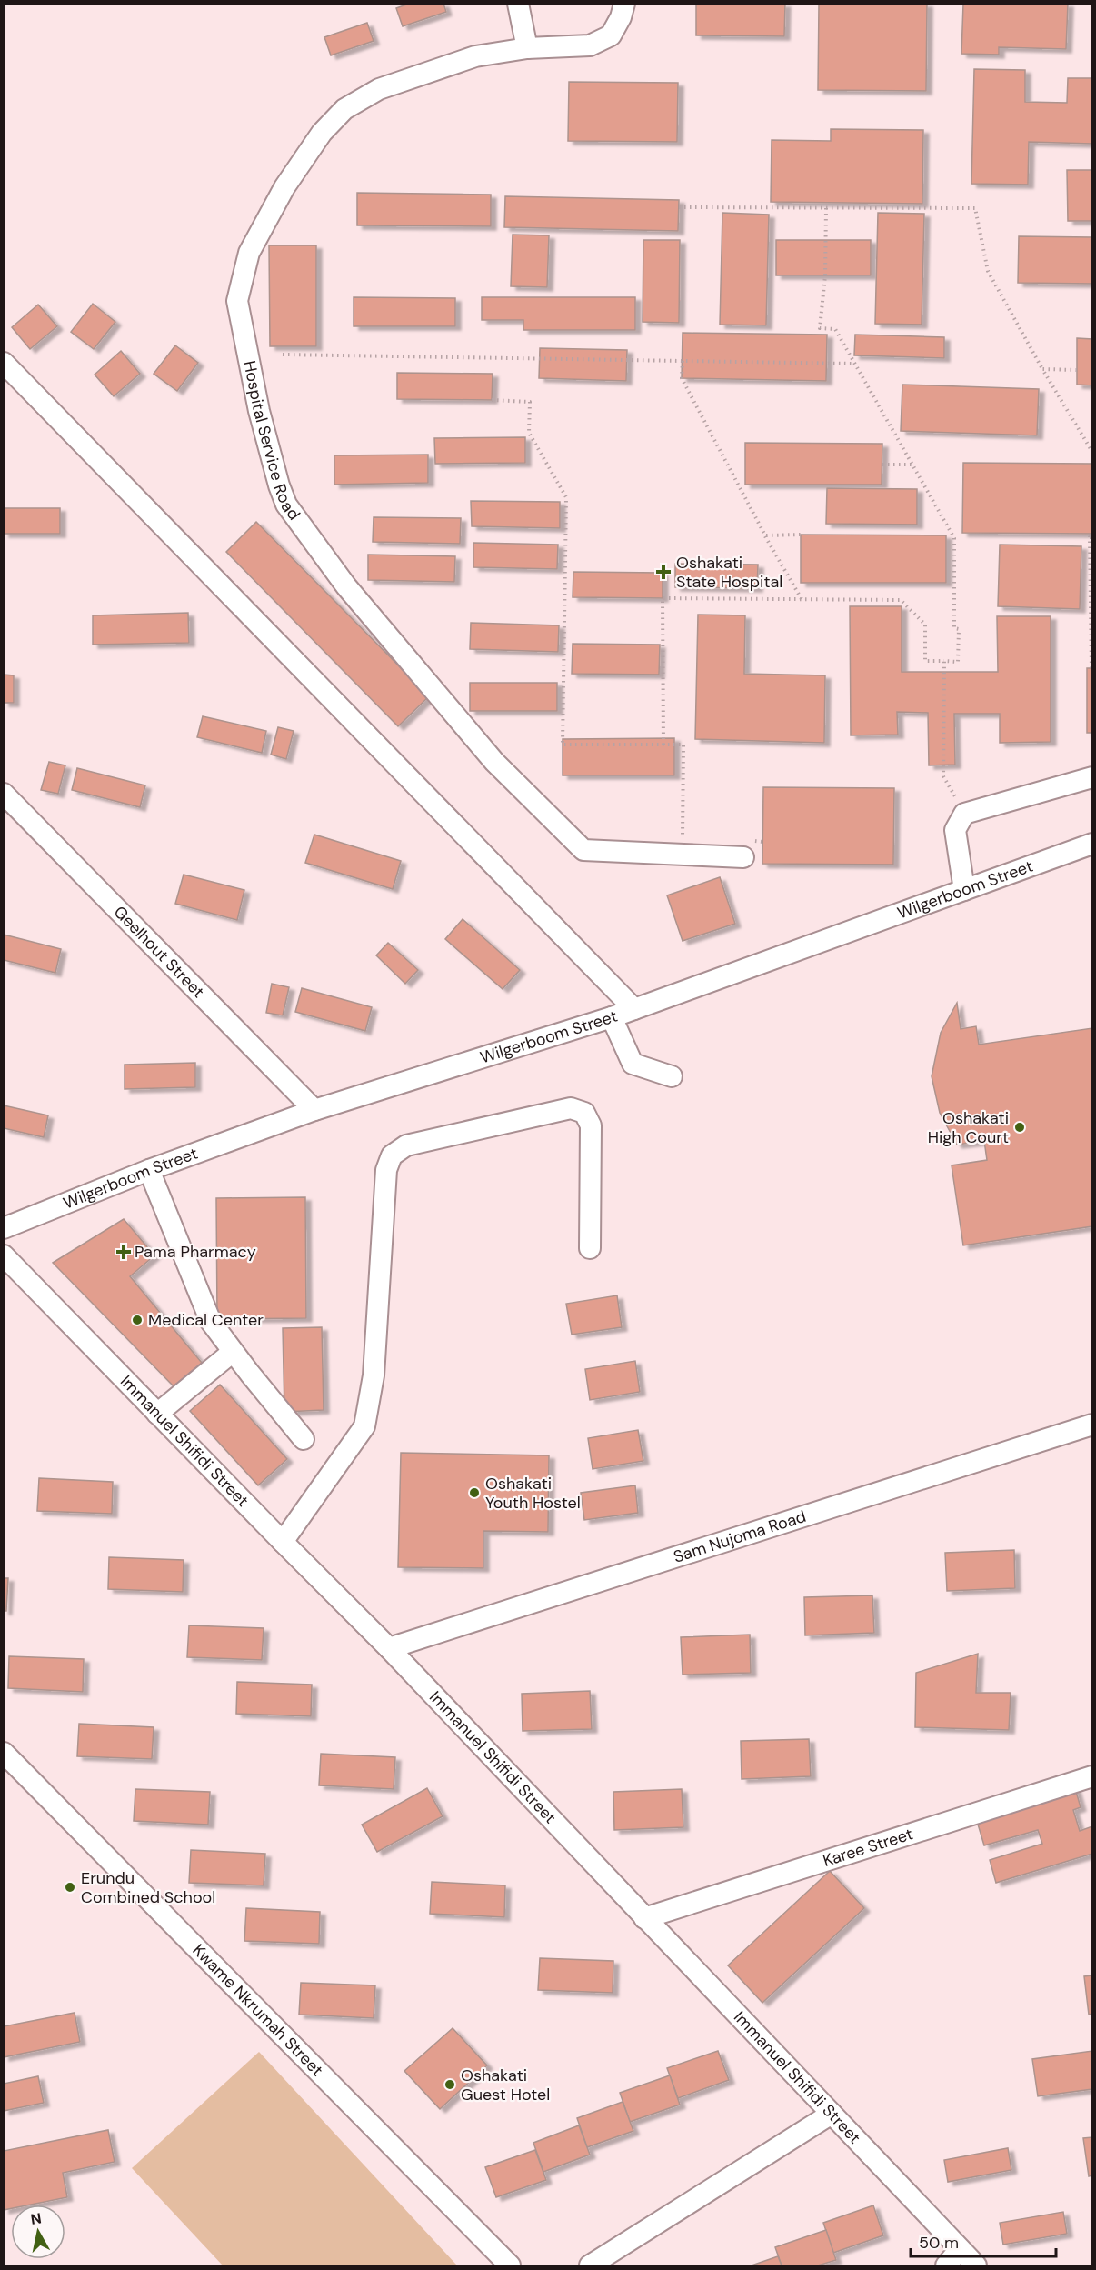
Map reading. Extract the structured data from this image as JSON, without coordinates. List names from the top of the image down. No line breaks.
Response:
{"streets":{"street":["Hospital Service Road","Wilgerboom Street","Geelhout Street","Immanuel Shifidi Street","Sam Nujoma Road","Karee Street","Kwame Nkrumah Street"]},"crossings":[["Wilgerboom Street","Geelhout Street"],["Immanuel Shifidi Street","Sam Nujoma Road"],["Immanuel Shifidi Street","Karee Street"]],"places":{"health":["Oshakati State Hospital","Pama Pharmacy"],"other":["Oshakati High Court","Medical Center","Oshakati Youth Hostel","Erundu Combined School","Oshakati Guest Hotel"]},"scale_bar":"50 m","north":"top"}
